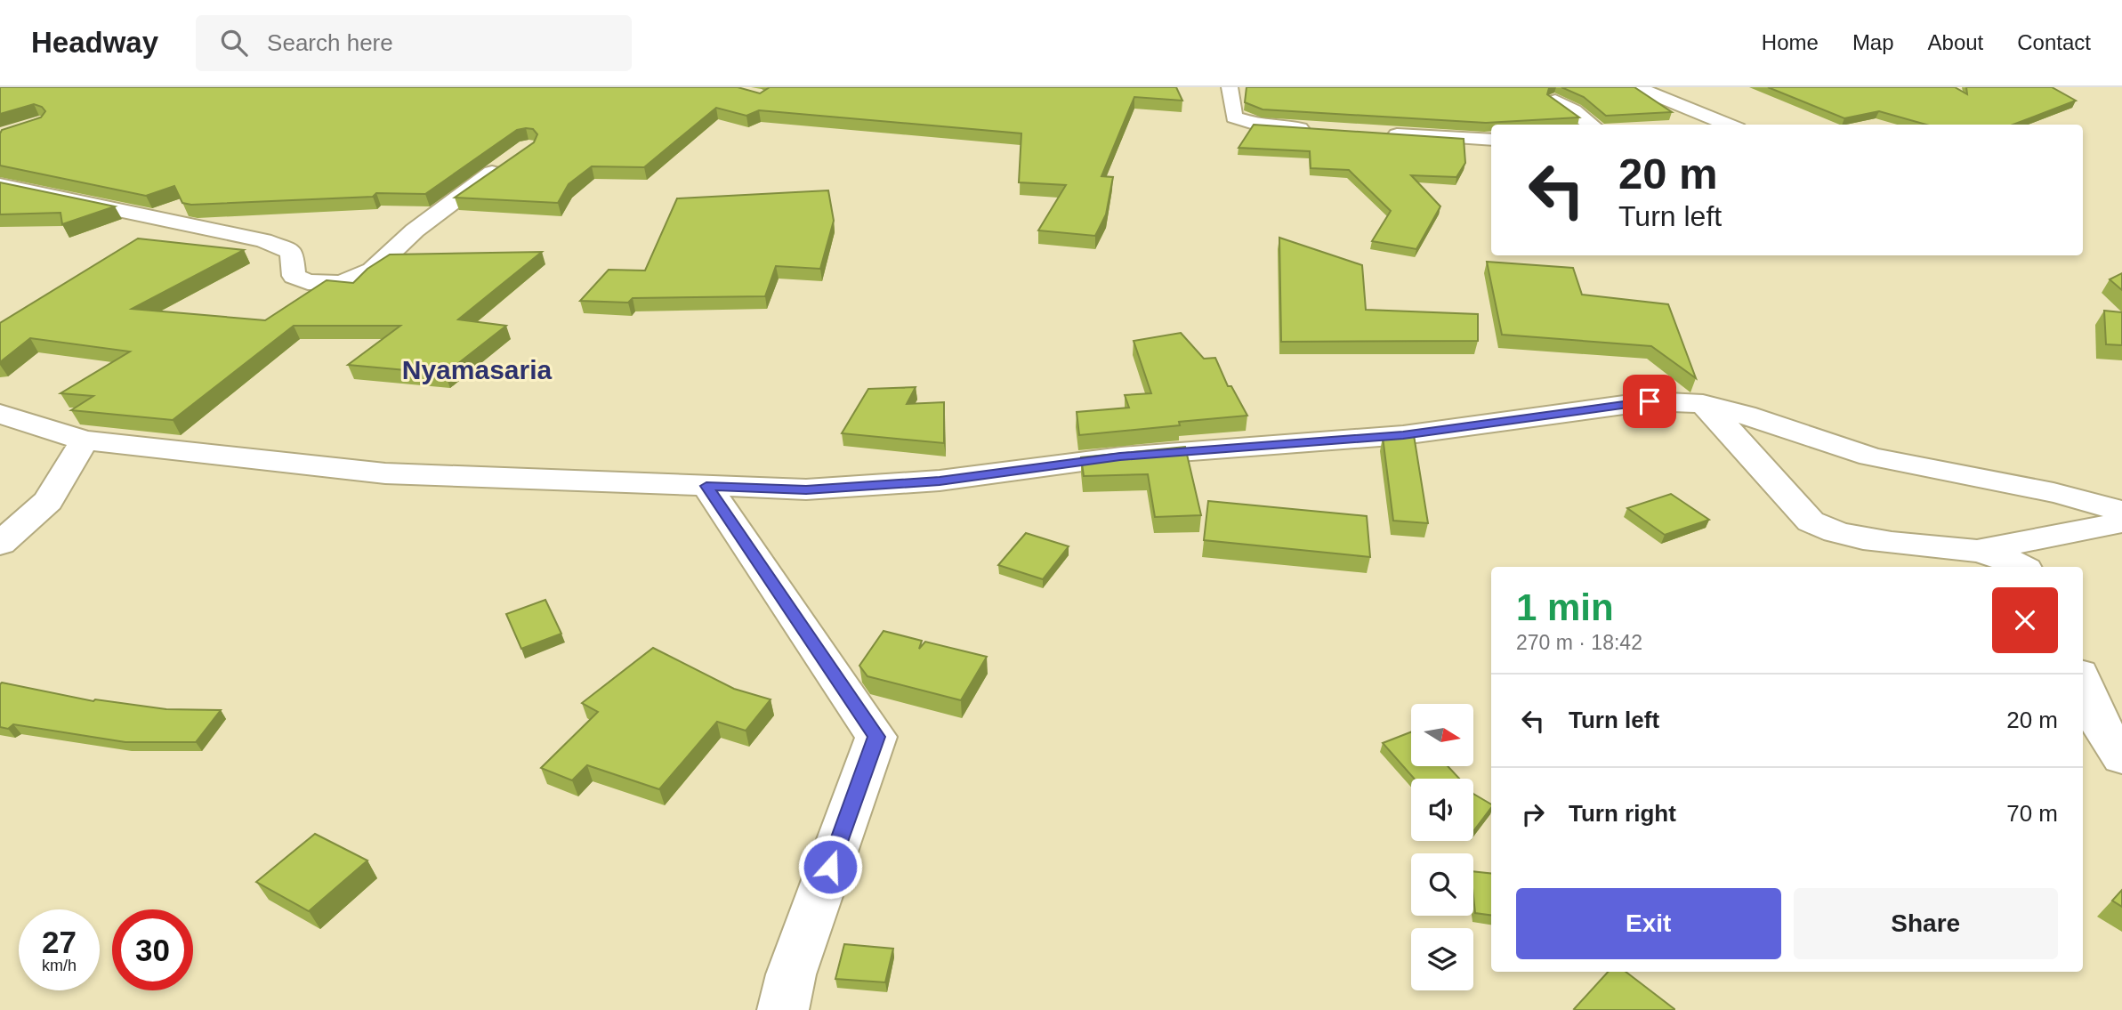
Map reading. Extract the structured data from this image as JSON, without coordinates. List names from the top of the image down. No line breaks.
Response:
{"districts":["Nyamasaria"],"north":"right","page":{"header":"Headway","search":"Search here","nav":["Home","Map","About","Contact"],"turn":["20 m","Turn left"],"heading":["1 min","270 m · 18:42"],"list":[{"name":"Turn left","value":"20 m"},{"name":"Turn right","value":"70 m"}],"buttons":["Exit","Share"],"speed":"27 km/h","limit":"30"}}
